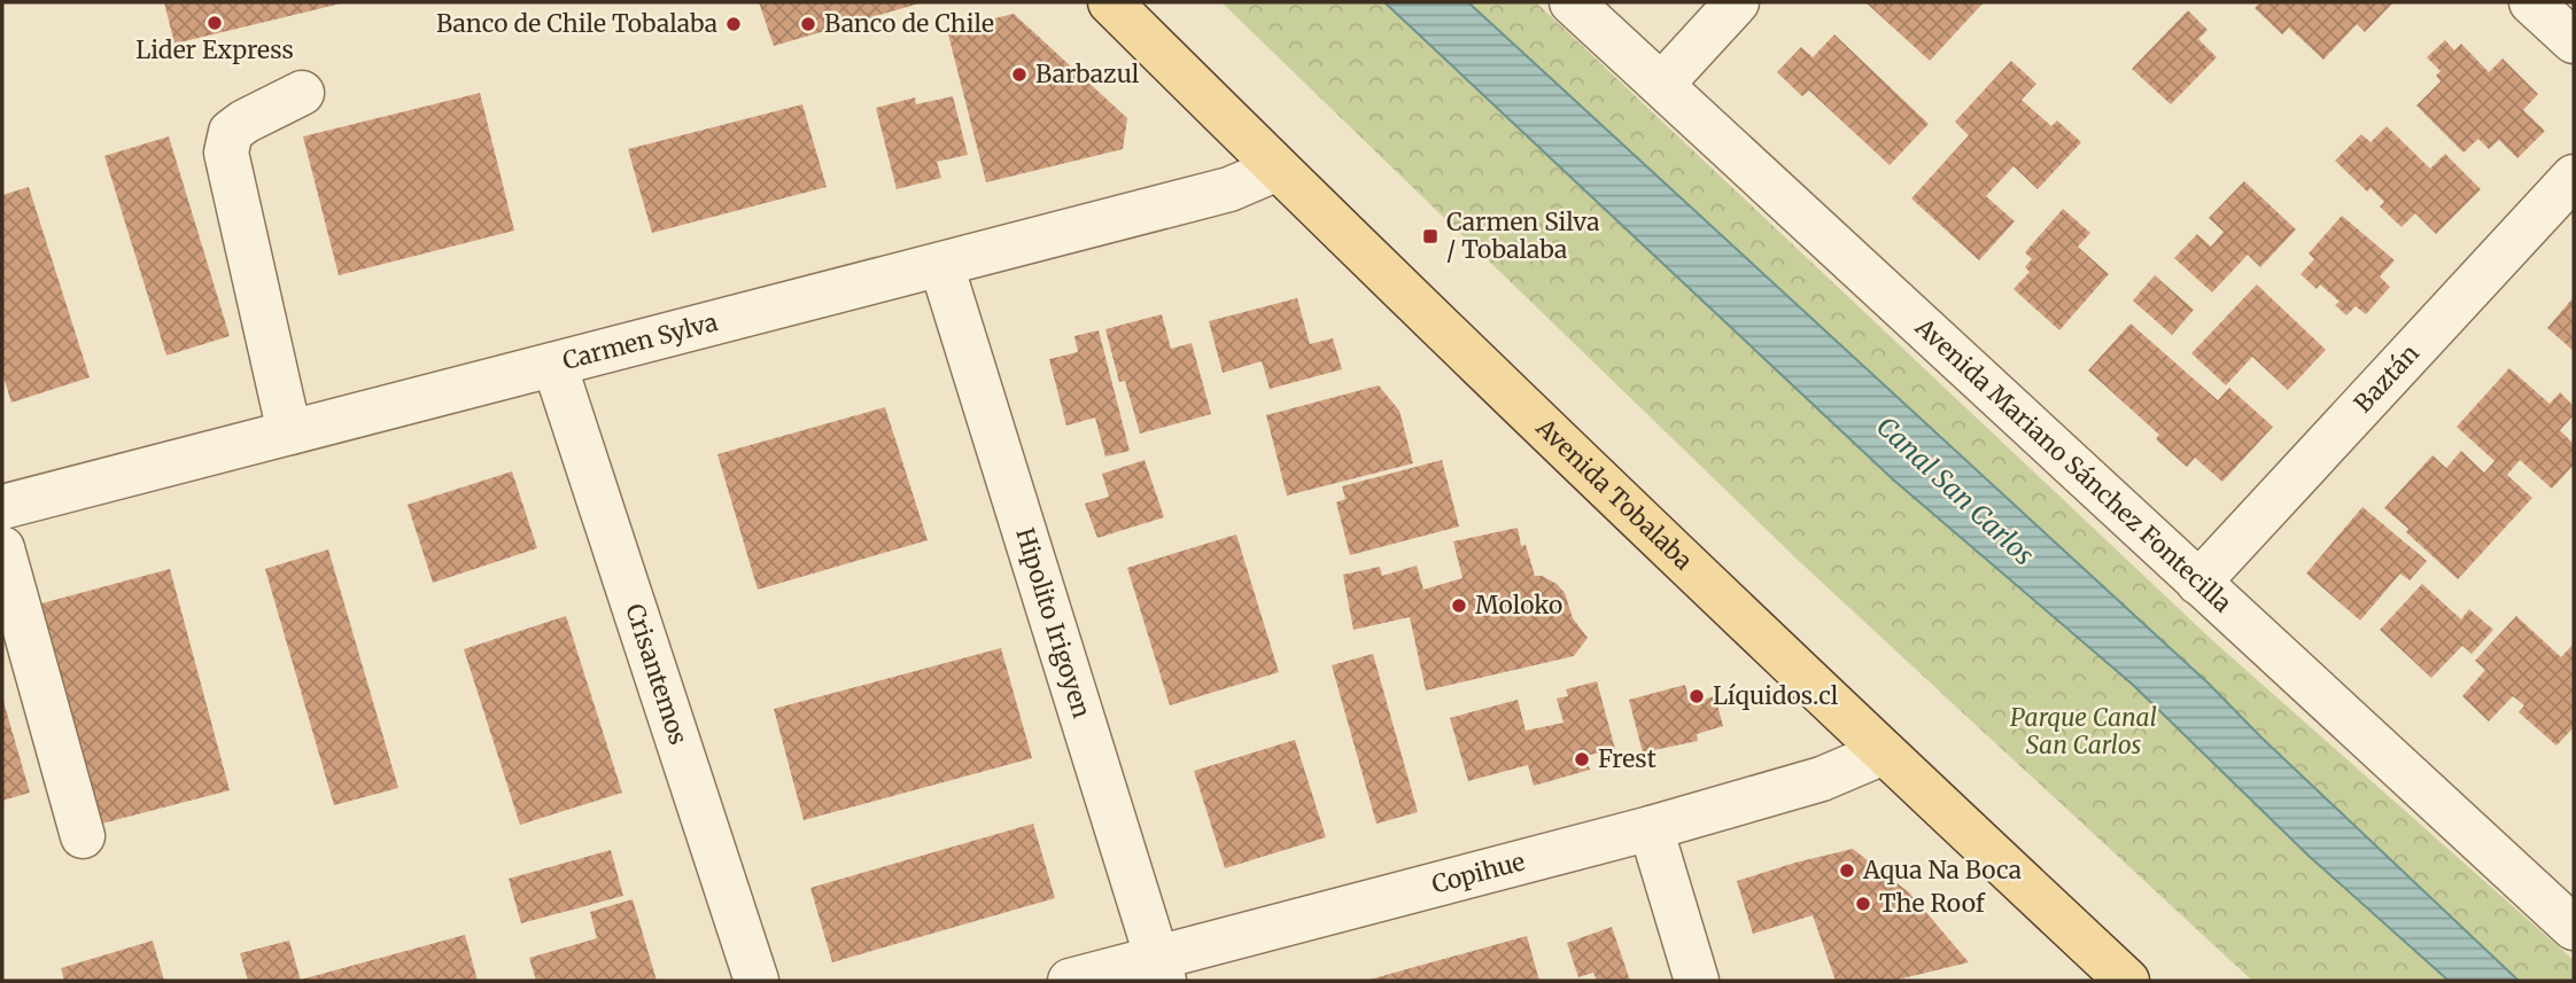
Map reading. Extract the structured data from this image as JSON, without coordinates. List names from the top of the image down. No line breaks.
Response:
{"streets":{"main road":["Avenida Tobalaba"],"street":["Carmen Sylva","Baztán","Avenida Mariano Sánchez Fontecilla","Hipolito Irigoyen","Crisantemos","Copihue"]},"crossings":[["Carmen Sylva","Avenida Tobalaba"],["Carmen Sylva","Hipolito Irigoyen"],["Carmen Sylva","Crisantemos"],["Baztán","Avenida Mariano Sánchez Fontecilla"],["Avenida Tobalaba","Copihue"],["Hipolito Irigoyen","Copihue"]],"water":["Canal San Carlos"],"parks":["Parque Canal San Carlos"],"places":{"other":["Lider Express","Banco de Chile Tobalaba","Banco de Chile","Barbazul","Moloko","Líquidos.cl","Frest","Aqua Na Boca","The Roof"],"transit":["Carmen Silva / Tobalaba"]}}
